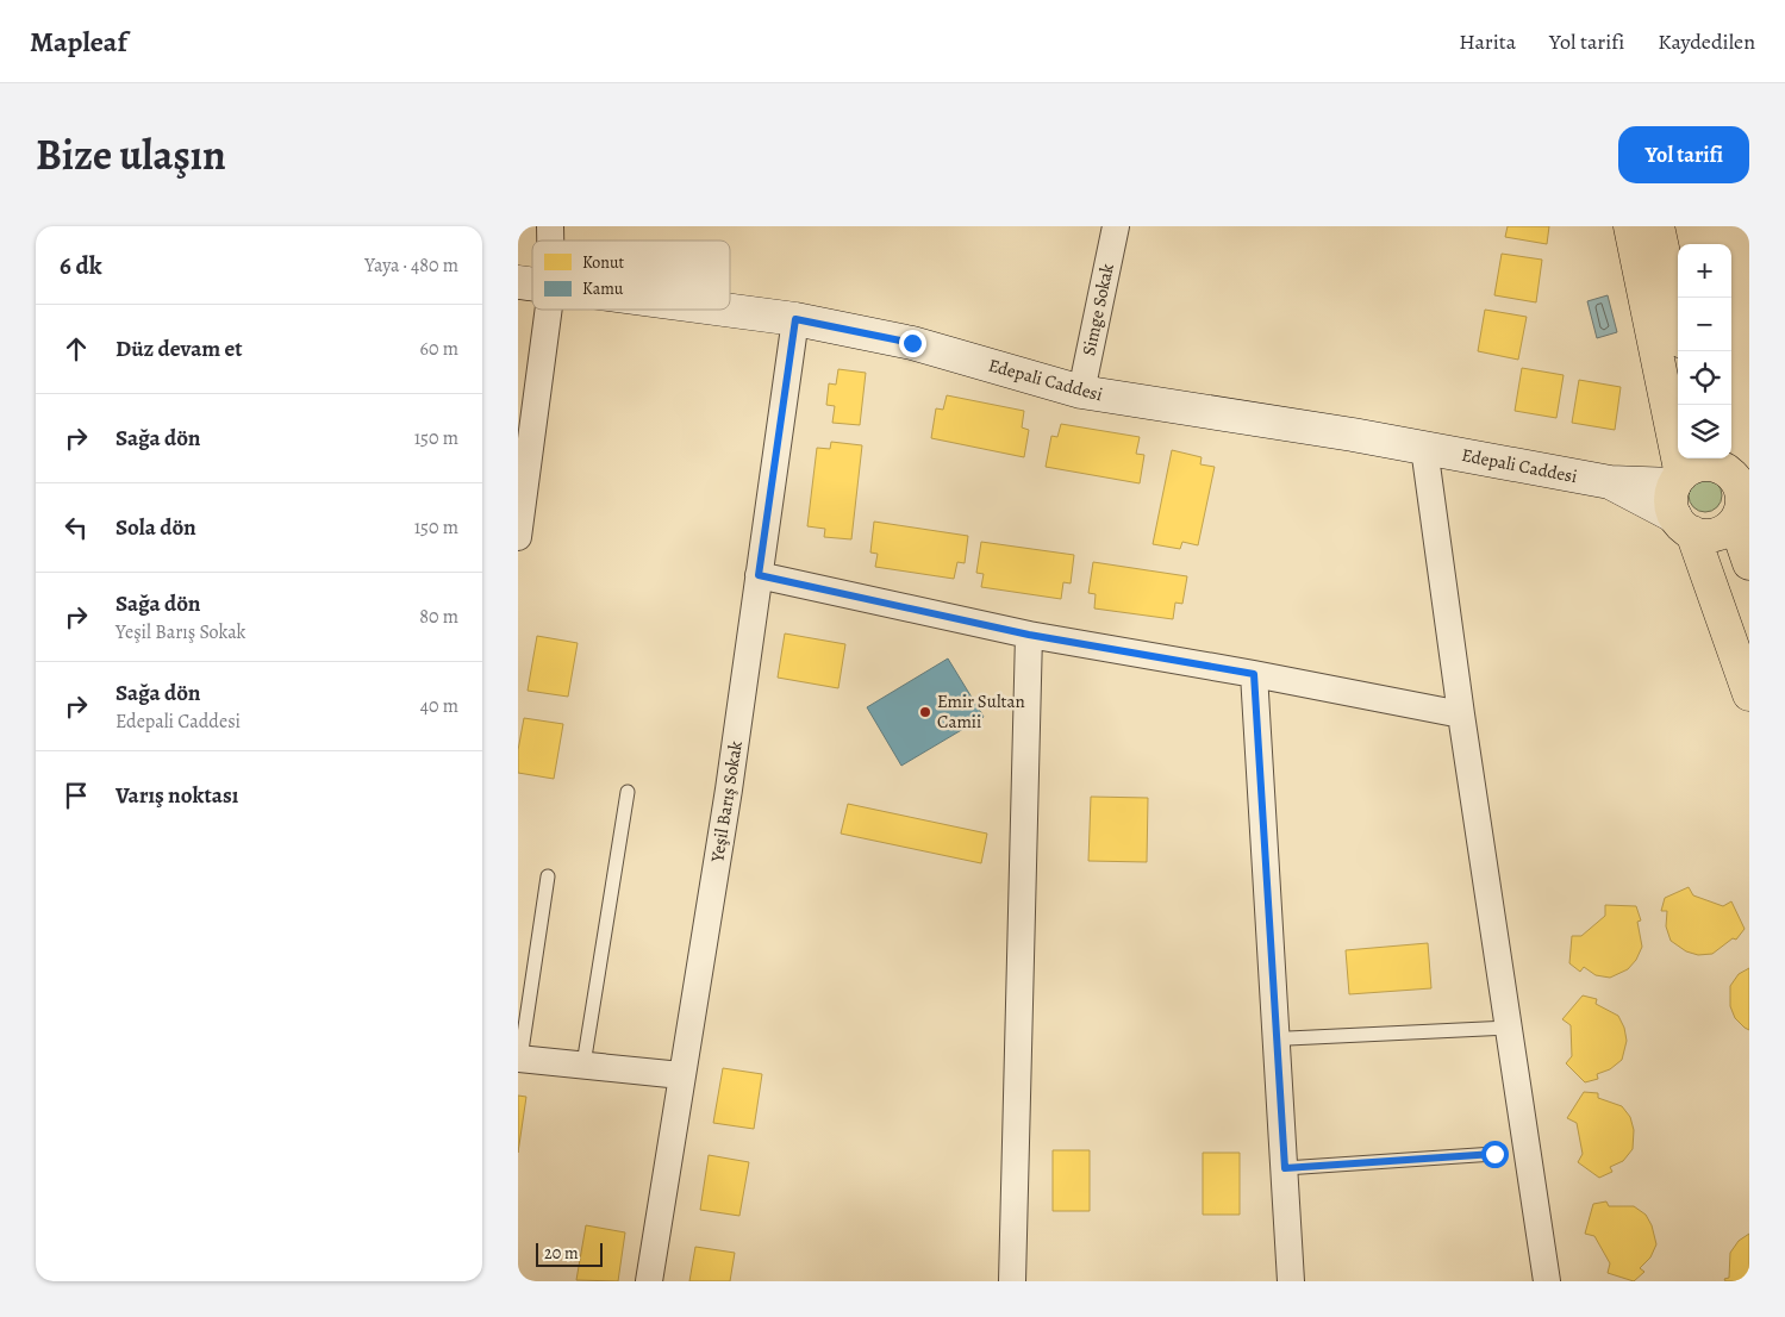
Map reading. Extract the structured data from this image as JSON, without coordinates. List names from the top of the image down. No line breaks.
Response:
{"streets":{"main road":["Edepali Caddesi"],"street":["Simge Sokak","Yeşil Barış Sokak"]},"crossings":[["Simge Sokak","Edepali Caddesi"],["Edepali Caddesi","Yeşil Barış Sokak"]],"places":["Emir Sultan Camii"],"legend":["Konut","Kamu"],"scale_bar":"20 m","page":{"header":"Mapleaf","nav":["Harita","Yol tarifi","Kaydedilen"],"title":"Bize ulaşın","buttons":"Yol tarifi","heading":["6 dk","Yaya · 480 m"],"map_buttons":["+","−"],"list":[["Düz devam et","60 m"],["Sağa dön","150 m"],["Sola dön","150 m"],["Sağa dön","Yeşil Barış Sokak","80 m"],["Sağa dön","Edepali Caddesi","40 m"],"Varış noktası"],"scale":"20 m"}}
